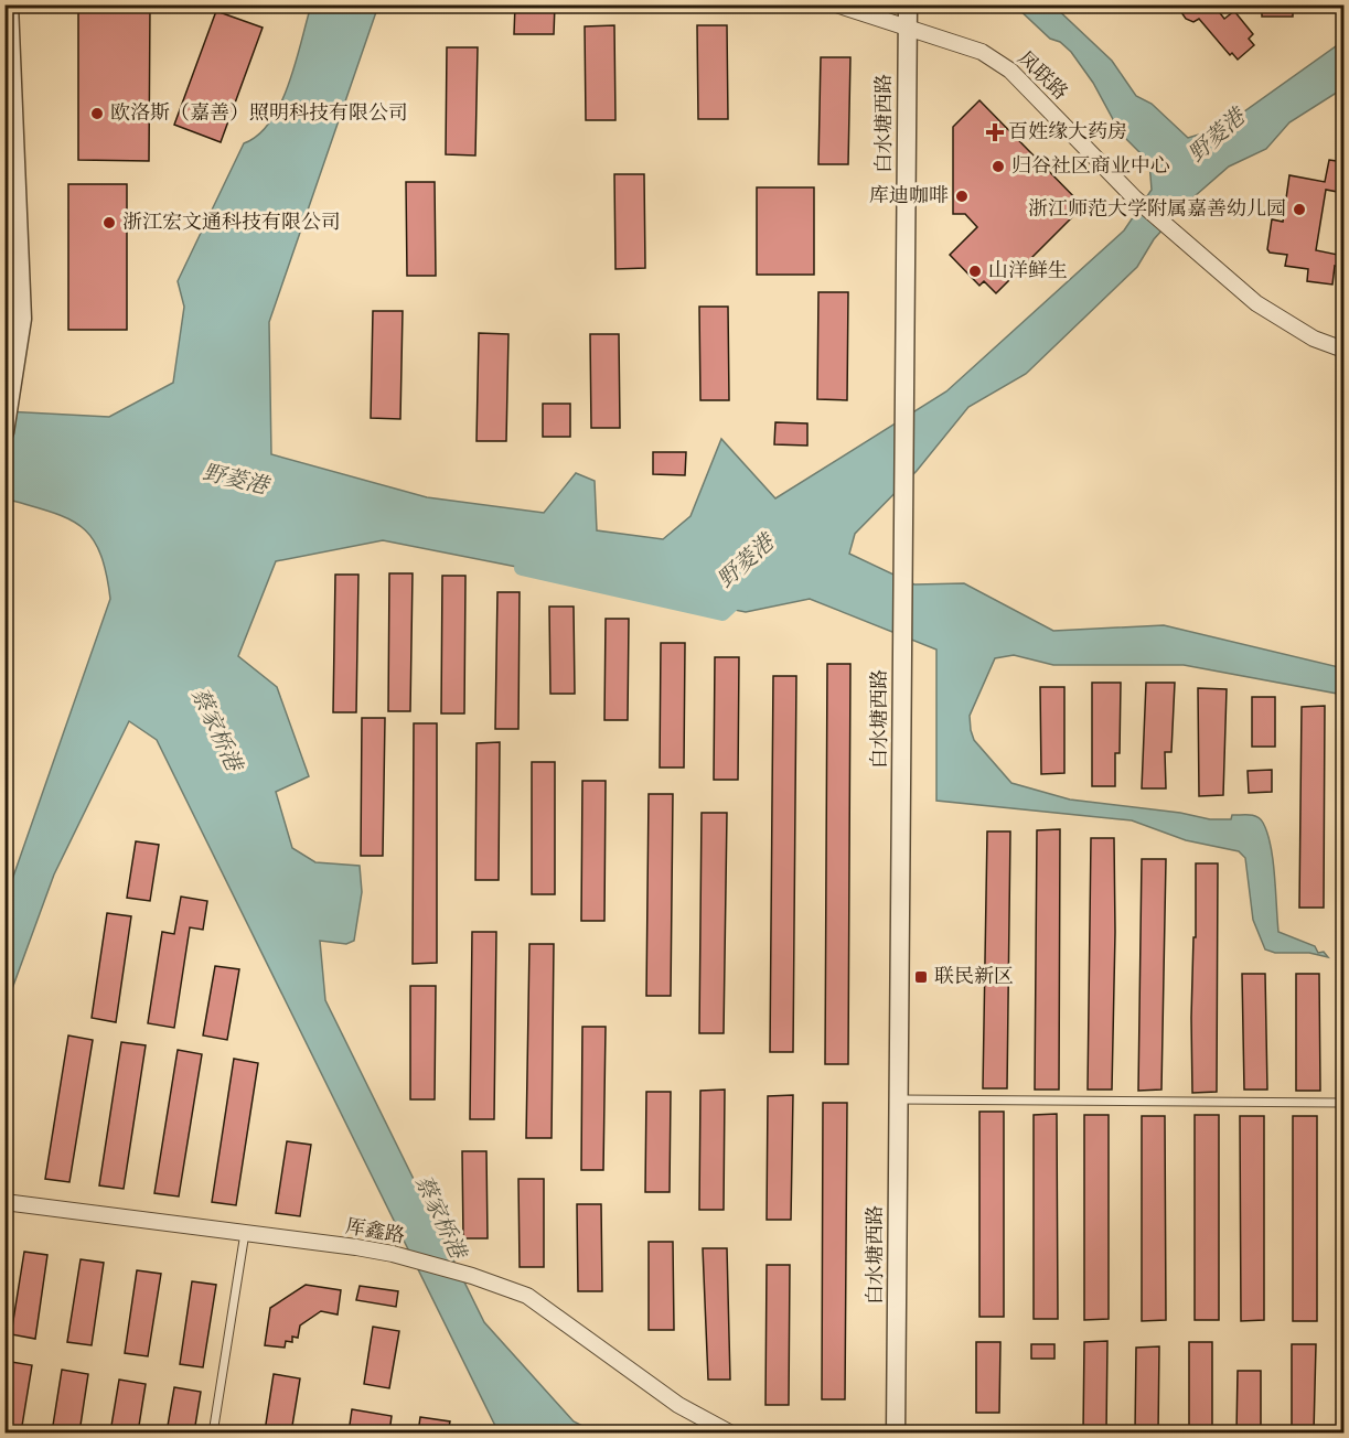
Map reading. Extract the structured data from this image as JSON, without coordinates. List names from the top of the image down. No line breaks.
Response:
{"streets":{"street":["凤联路","白水塘西路","厍鑫路"]},"crossings":[["凤联路","白水塘西路"]],"water":["野菱港","蔡家桥港"],"places":{"other":["欧洛斯（嘉善）照明科技有限公司","归谷社区商业中心","库迪咖啡","浙江师范大学附属嘉善幼儿园","浙江宏文通科技有限公司","山洋鲜生"],"health":["百姓缘大药房"],"transit":["联民新区"]}}
